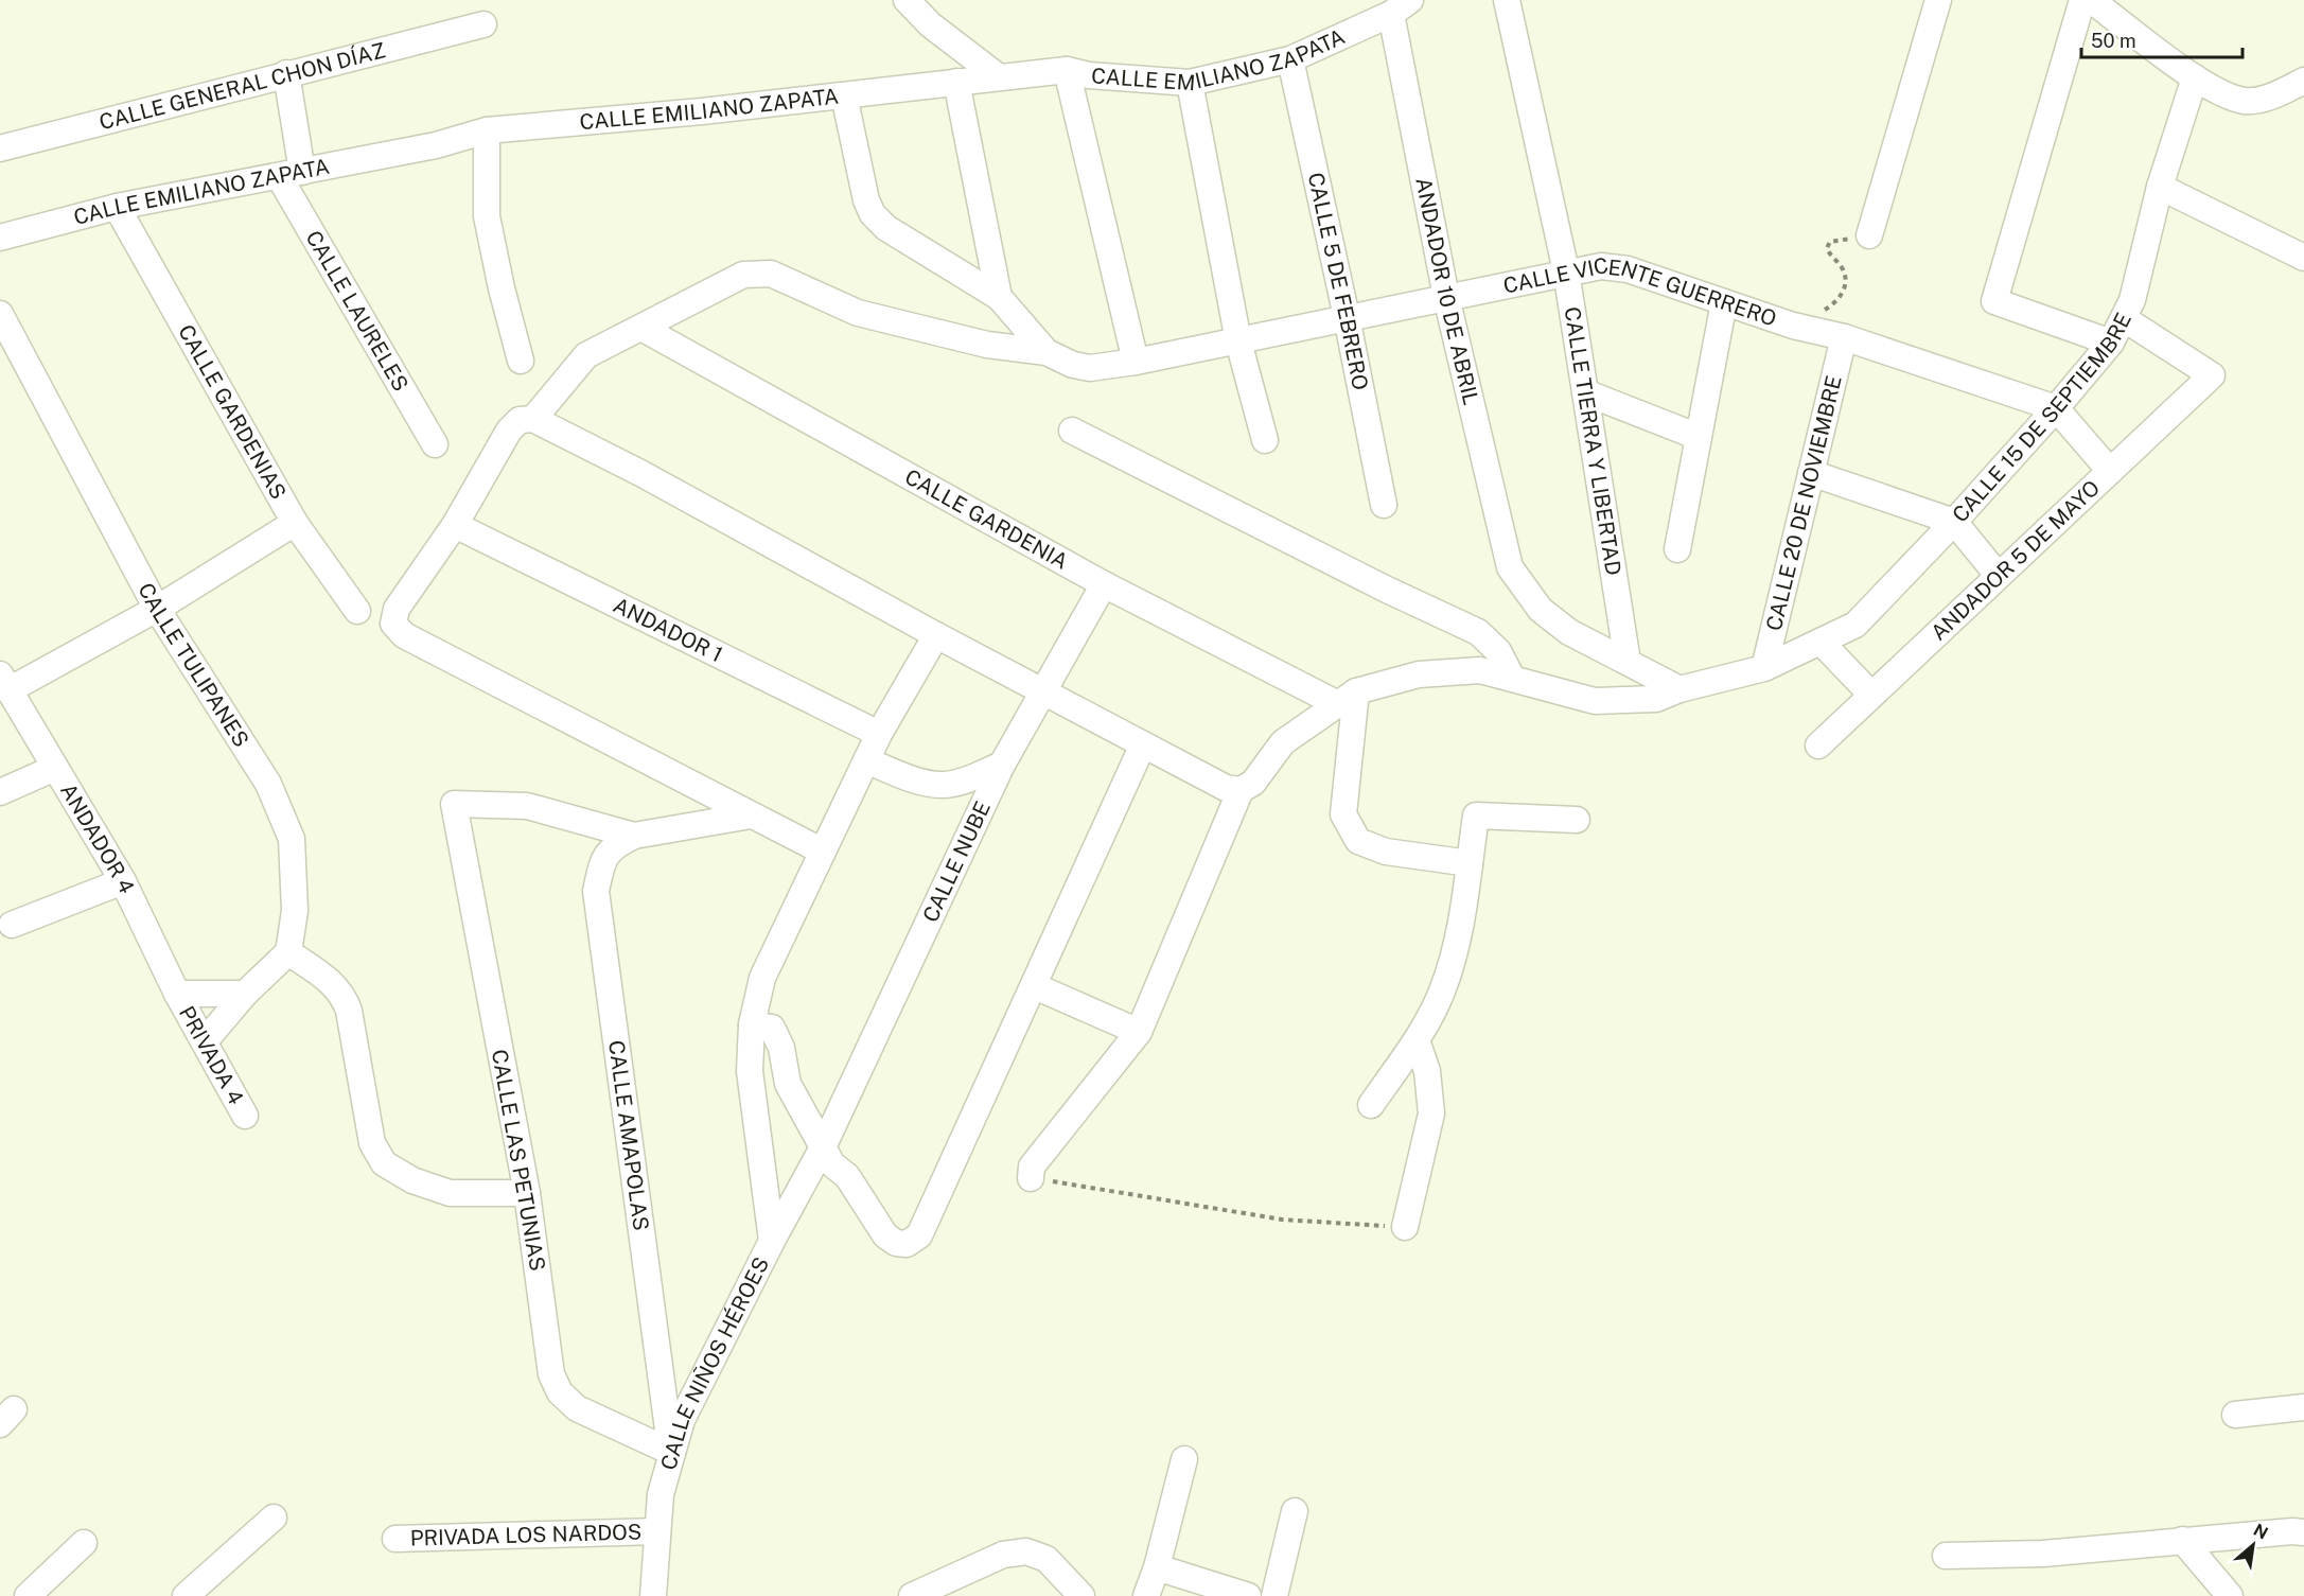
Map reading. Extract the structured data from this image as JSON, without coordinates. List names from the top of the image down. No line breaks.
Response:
{"streets":{"street":["CALLE EMILIANO ZAPATA","CALLE GENERAL CHON DÍAZ","CALLE 5 DE FEBRERO","ANDADOR 10 DE ABRIL","CALLE VICENTE GUERRERO","CALLE LAURELES","CALLE GARDENIAS","CALLE 15 DE SEPTIEMBRE","CALLE TIERRA Y LIBERTAD","CALLE 20 DE NOVIEMBRE","CALLE GARDENIA","ANDADOR 5 DE MAYO","ANDADOR 1","CALLE TULIPANES","ANDADOR 4","CALLE NUBE","PRIVADA 4","CALLE AMAPOLAS","CALLE LAS PETUNIAS","CALLE NIÑOS HÉROES","PRIVADA LOS NARDOS"]},"crossings":[["CALLE EMILIANO ZAPATA","CALLE 5 DE FEBRERO"],["CALLE EMILIANO ZAPATA","ANDADOR 10 DE ABRIL"],["CALLE EMILIANO ZAPATA","CALLE LAURELES"],["CALLE EMILIANO ZAPATA","CALLE GARDENIAS"],["CALLE 5 DE FEBRERO","CALLE VICENTE GUERRERO"],["ANDADOR 10 DE ABRIL","CALLE VICENTE GUERRERO"],["ANDADOR 10 DE ABRIL","CALLE TIERRA Y LIBERTAD"],["CALLE VICENTE GUERRERO","CALLE 15 DE SEPTIEMBRE"],["CALLE VICENTE GUERRERO","CALLE TIERRA Y LIBERTAD"],["CALLE VICENTE GUERRERO","CALLE 20 DE NOVIEMBRE"],["CALLE 15 DE SEPTIEMBRE","CALLE 20 DE NOVIEMBRE"],["CALLE 15 DE SEPTIEMBRE","CALLE GARDENIA"],["CALLE 15 DE SEPTIEMBRE","ANDADOR 5 DE MAYO"],["CALLE GARDENIA","CALLE NUBE"],["ANDADOR 4","PRIVADA 4"],["CALLE NUBE","CALLE NIÑOS HÉROES"],["CALLE AMAPOLAS","CALLE LAS PETUNIAS"],["CALLE AMAPOLAS","CALLE NIÑOS HÉROES"],["CALLE LAS PETUNIAS","CALLE NIÑOS HÉROES"],["CALLE NIÑOS HÉROES","PRIVADA LOS NARDOS"]],"scale_bar":"50 m","north":"top right"}
